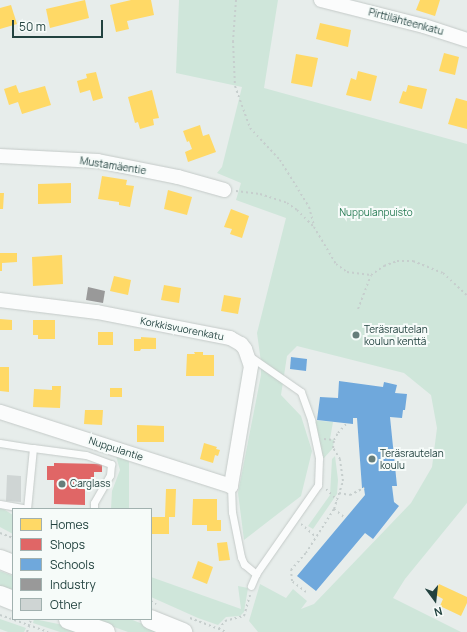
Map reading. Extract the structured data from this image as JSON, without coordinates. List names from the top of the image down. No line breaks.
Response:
{"streets":{"street":["Pirttilähteenkatu","Mustamäentie","Korkkisvuorenkatu","Nuppulantie"]},"parks":["Nuppulanpuisto"],"places":["Teräsrautelan koulun kenttä","Teräsrautelan koulu","Carglass"],"legend":["Homes","Shops","Schools","Industry","Other"],"scale_bar":"50 m","north":"bottom"}
